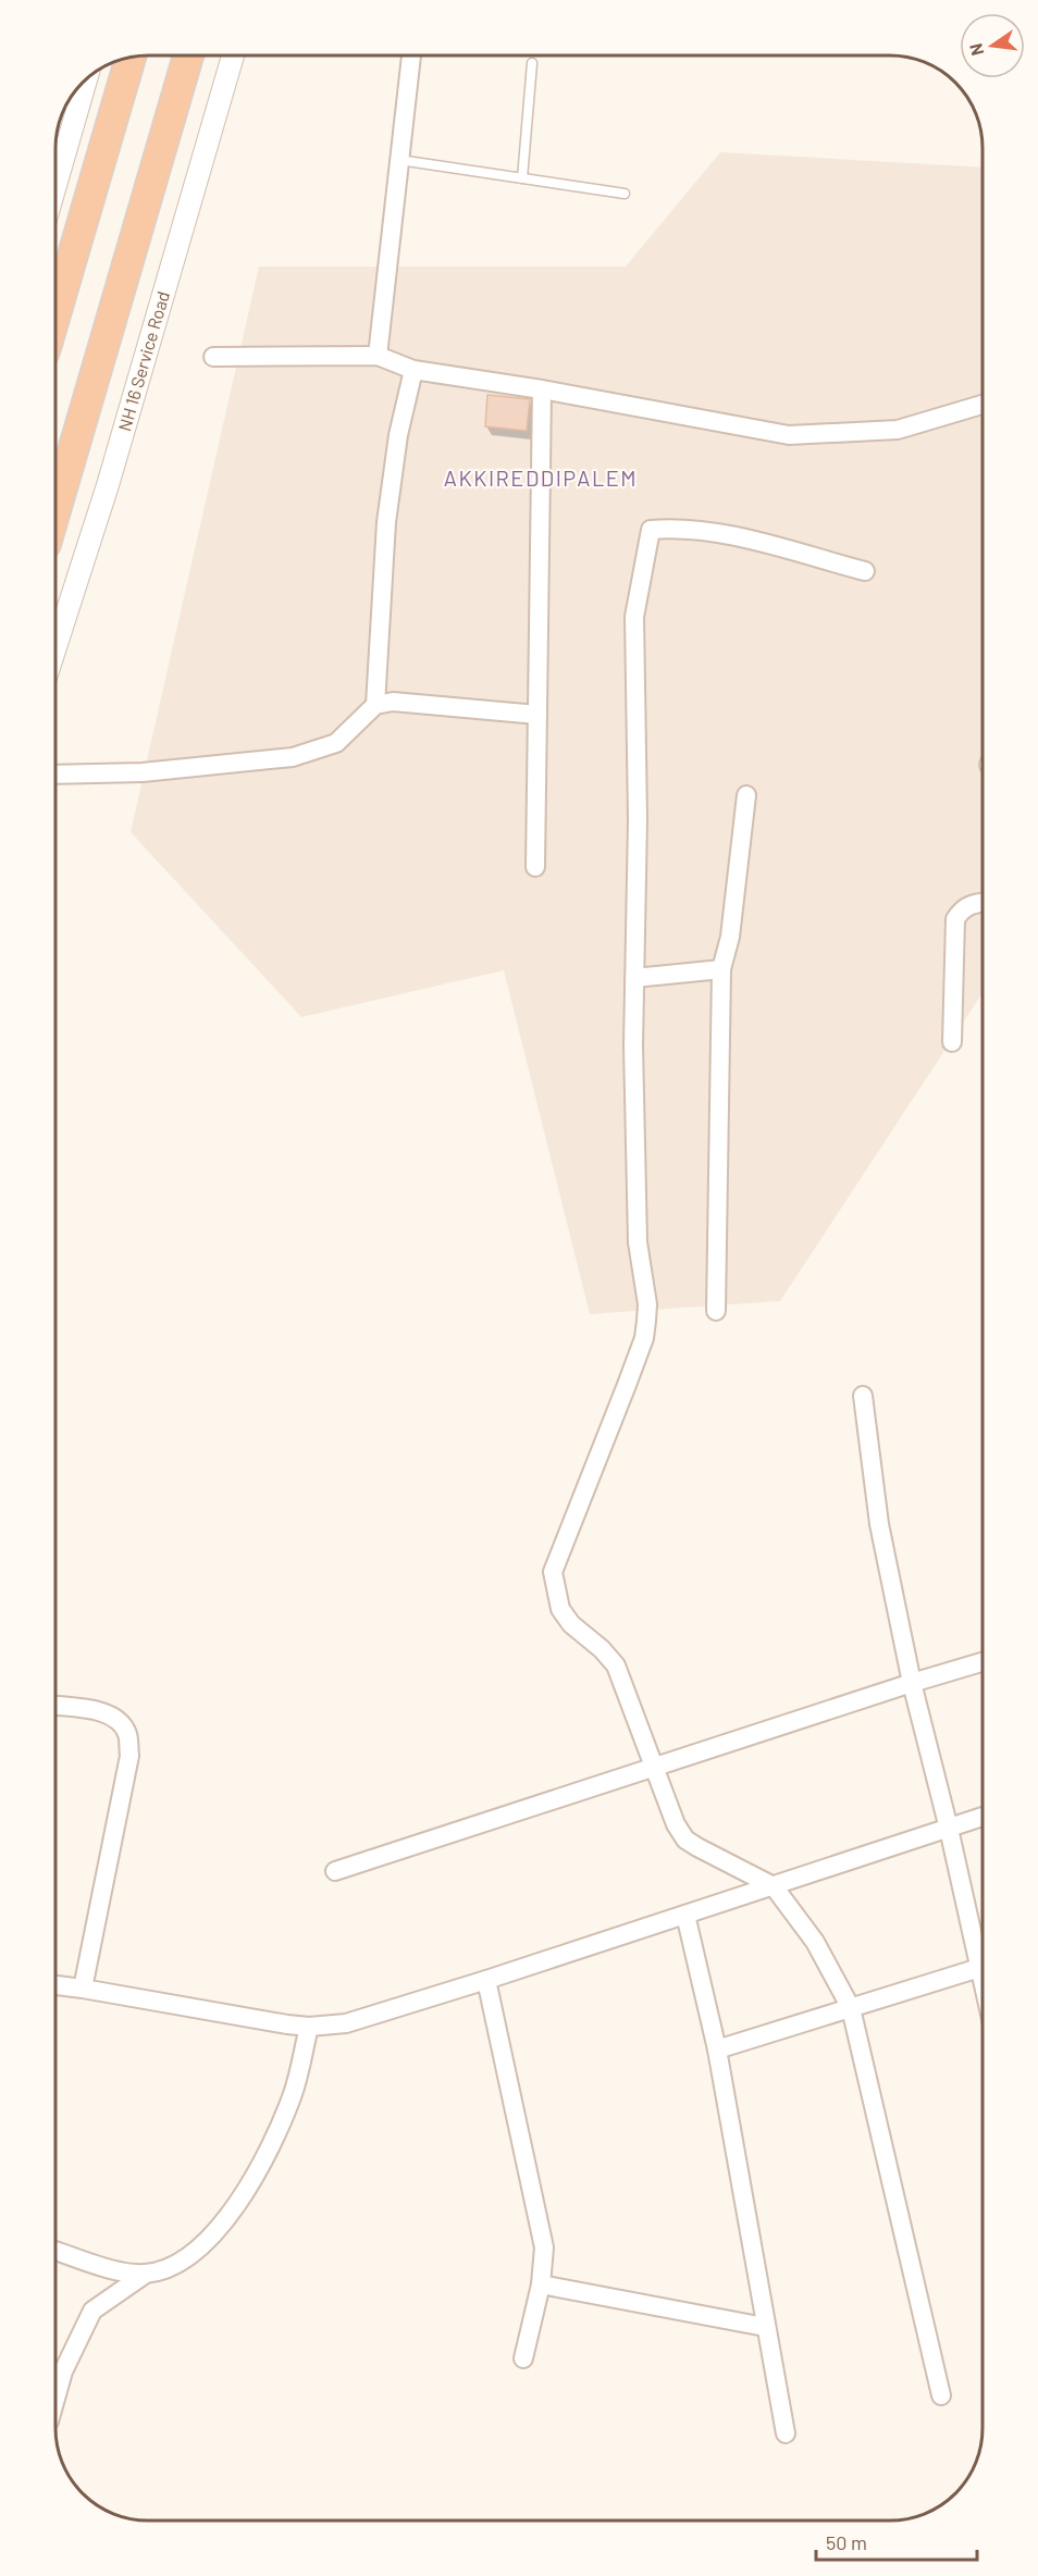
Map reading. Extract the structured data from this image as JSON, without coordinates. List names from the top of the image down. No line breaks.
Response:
{"streets":{"street":["NH 16 Service Road"]},"districts":["AKKIREDDIPALEM"],"scale_bar":"50 m","north":"left"}
